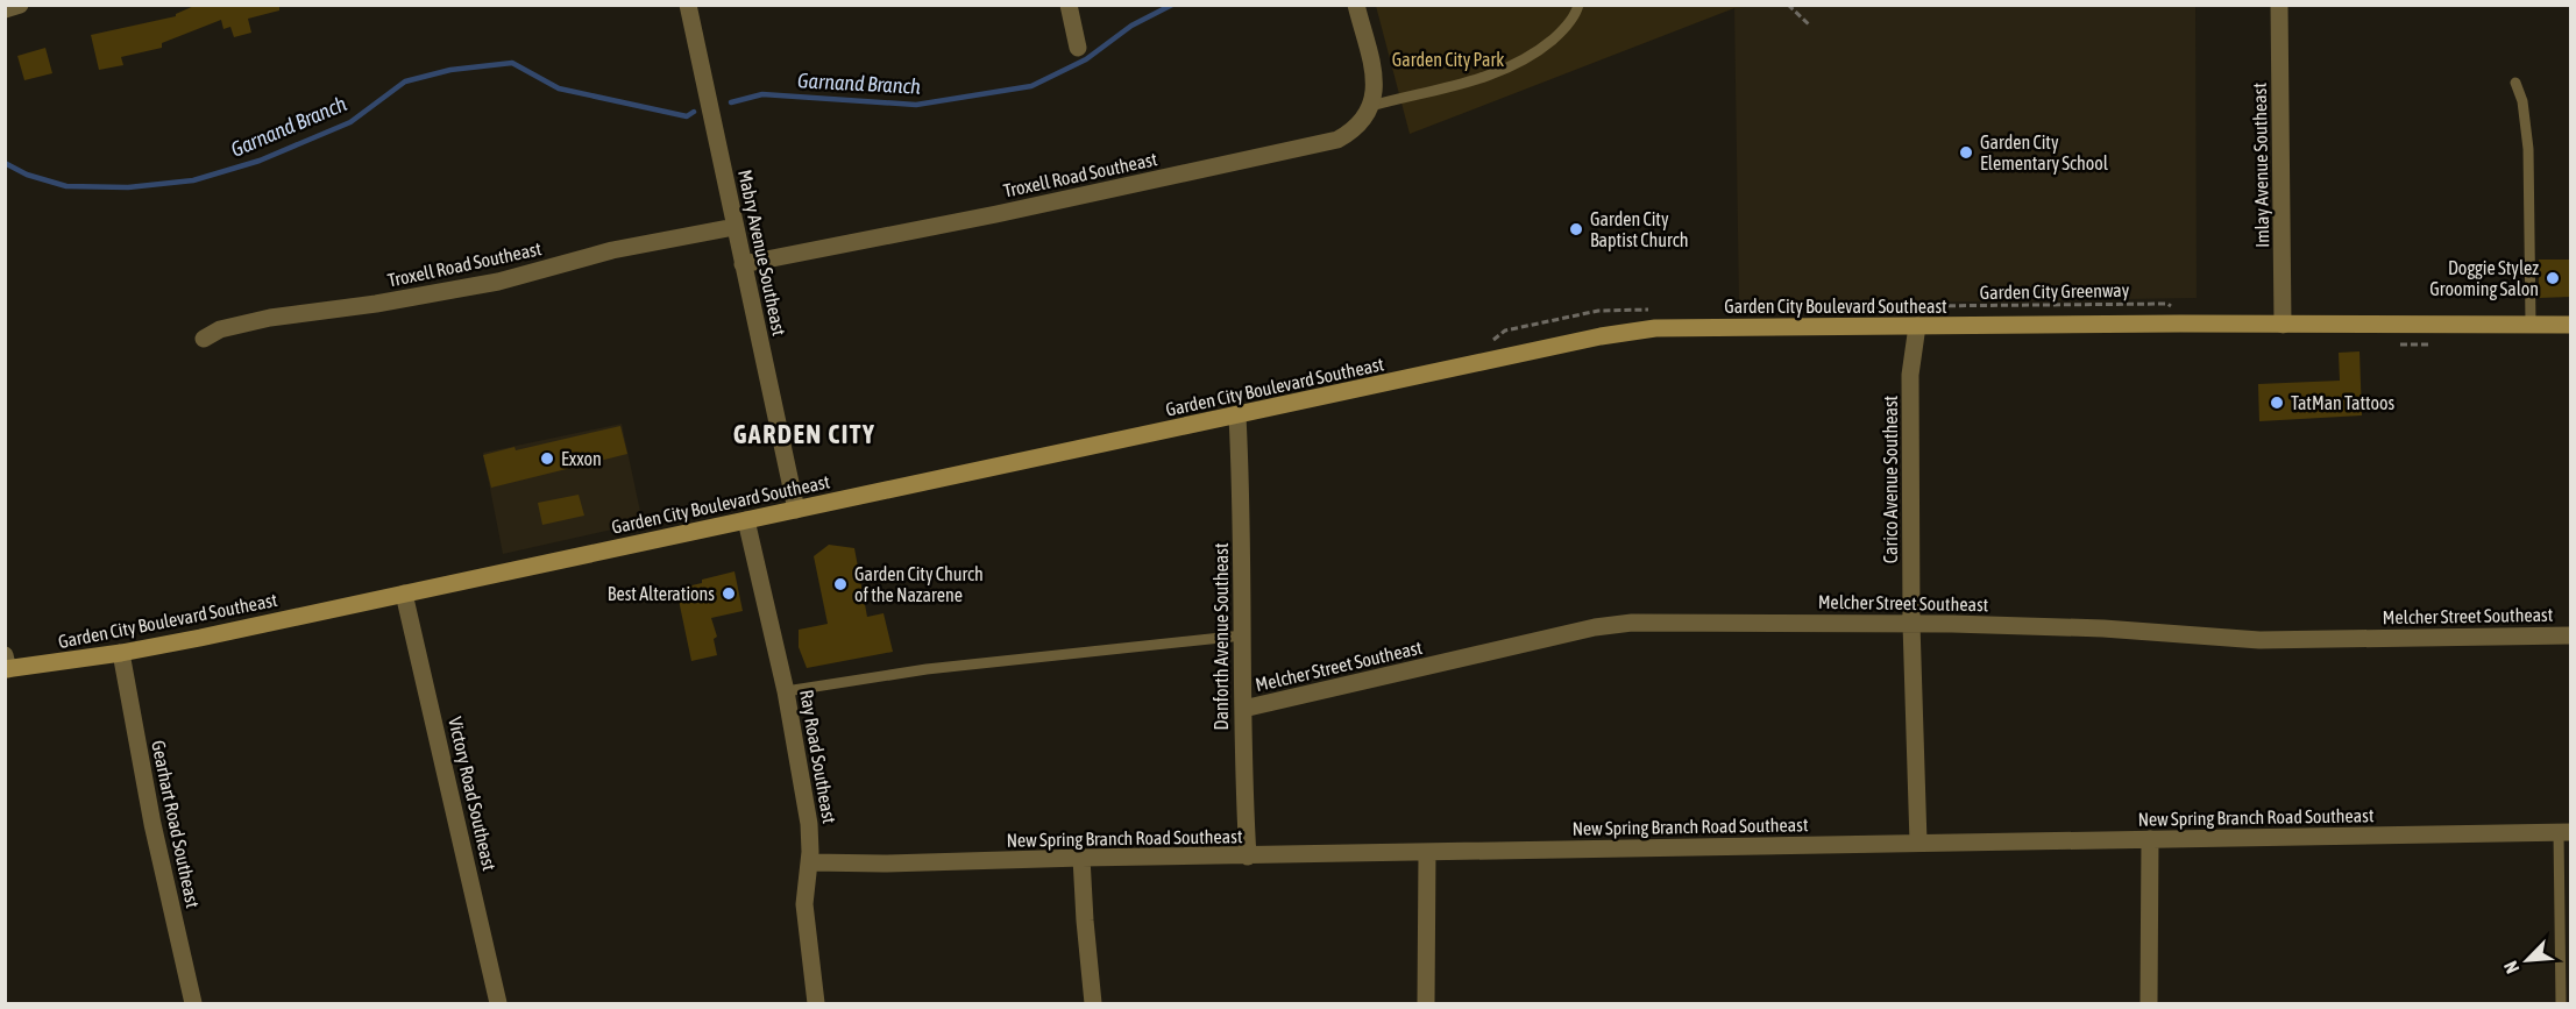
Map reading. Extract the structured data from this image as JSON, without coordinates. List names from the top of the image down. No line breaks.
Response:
{"streets":{"street":["Imlay Avenue Southeast","Troxell Road Southeast","Mabry Avenue Southeast","Garden City Boulevard Southeast","Carico Avenue Southeast","Melcher Street Southeast","Danforth Avenue Southeast","Ray Road Southeast","Victory Road Southeast","New Spring Branch Road Southeast","Gearhart Road Southeast"],"path":["Garden City Greenway"]},"crossings":[["Imlay Avenue Southeast","Garden City Boulevard Southeast"],["Troxell Road Southeast","Mabry Avenue Southeast"],["Mabry Avenue Southeast","Garden City Boulevard Southeast"],["Garden City Boulevard Southeast","Carico Avenue Southeast"],["Garden City Boulevard Southeast","Danforth Avenue Southeast"],["Garden City Boulevard Southeast","Ray Road Southeast"],["Garden City Boulevard Southeast","Victory Road Southeast"],["Garden City Boulevard Southeast","Gearhart Road Southeast"],["Carico Avenue Southeast","Melcher Street Southeast"],["Carico Avenue Southeast","New Spring Branch Road Southeast"],["Melcher Street Southeast","Danforth Avenue Southeast"],["Danforth Avenue Southeast","New Spring Branch Road Southeast"],["Ray Road Southeast","New Spring Branch Road Southeast"]],"districts":["GARDEN CITY"],"water":["Garnand Branch"],"parks":["Garden City Park"],"places":["Garden City Elementary School","Garden City Baptist Church","Doggie Stylez Grooming Salon","TatMan Tattoos","Exxon","Garden City Church of the Nazarene","Best Alterations"],"north":"bottom left"}
